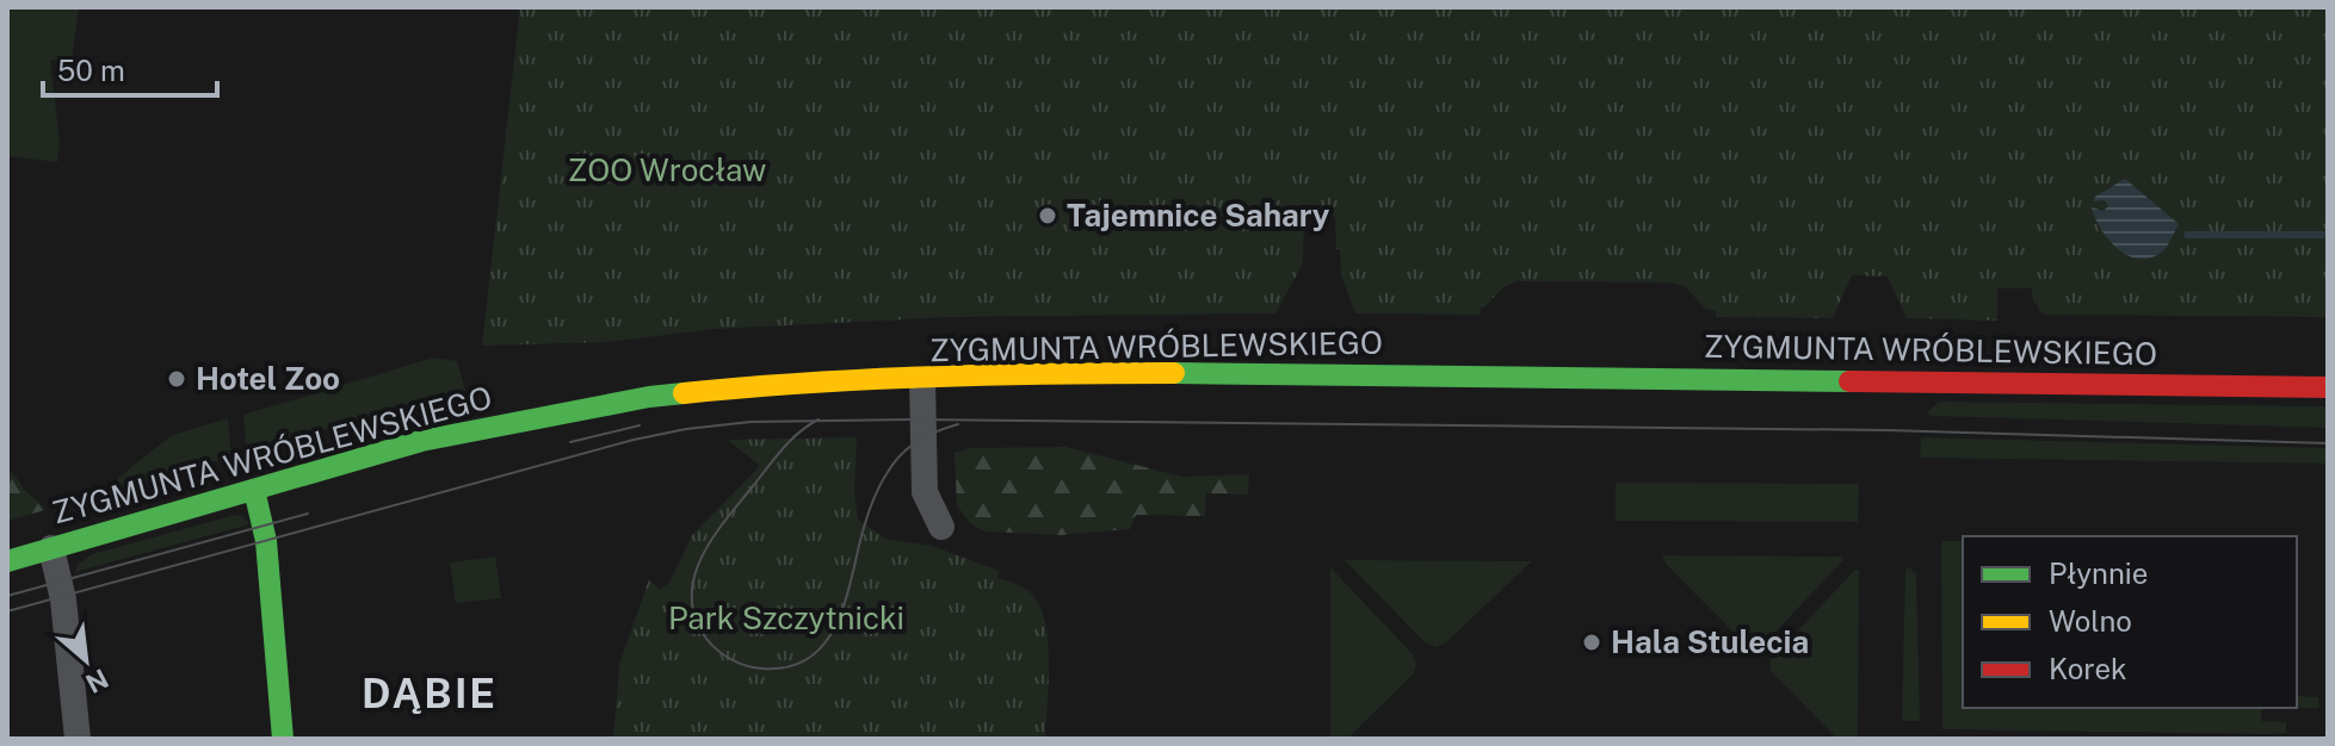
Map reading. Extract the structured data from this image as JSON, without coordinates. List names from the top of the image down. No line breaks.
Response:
{"streets":{"main road":["ZYGMUNTA WRÓBLEWSKIEGO"]},"districts":["DĄBIE"],"parks":["ZOO Wrocław","Park Szczytnicki"],"places":["Tajemnice Sahary","Hotel Zoo","Hala Stulecia"],"legend":["Płynnie","Wolno","Korek"],"scale_bar":"50 m","north":"bottom right"}
